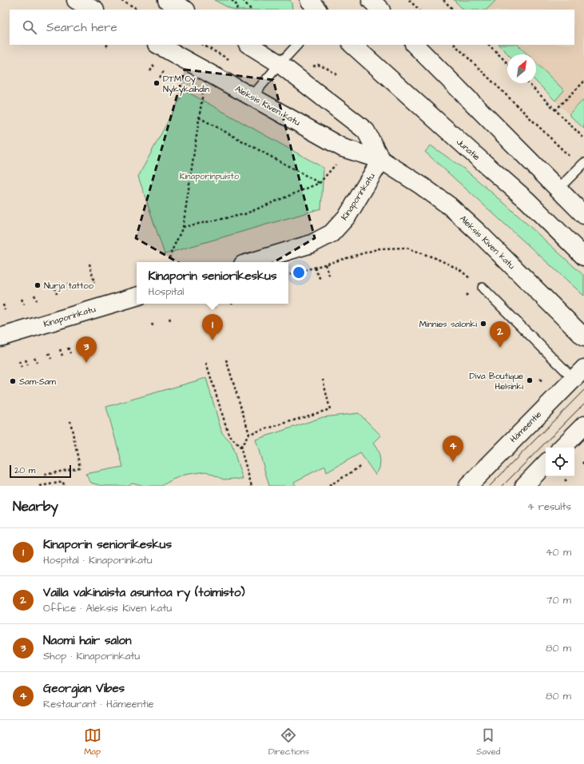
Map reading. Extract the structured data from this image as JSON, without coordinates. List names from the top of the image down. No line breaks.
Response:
{"streets":{"street":["Aleksis Kiven katu","Junatie","Kinaporinkatu","Hämeentie"]},"crossings":[["Aleksis Kiven katu","Kinaporinkatu"]],"parks":["Kinaporinpuisto"],"places":["DTM Oy Nykykaihdin","Nurja tattoo","Minnies salonki","Diva Boutique Helsinki","Sam-Sam"],"scale_bar":"20 m","north":"top right","page":{"search":"Search here","popup":["Kinaporin seniorikeskus","Hospital"],"pins":["1","2","3","4"],"scale":"20 m","heading":["Nearby","4 results"],"list":[{"mark":"1","name":"Kinaporin seniorikeskus","note":"Hospital · Kinaporinkatu","value":"40 m"},{"mark":"2","name":"Vailla vakinaista asuntoa ry (toimisto)","note":"Office · Aleksis Kiven katu","value":"70 m"},{"mark":"3","name":"Naomi hair salon","note":"Shop · Kinaporinkatu","value":"80 m"},{"mark":"4","name":"Georgian Vibes","note":"Restaurant · Hämeentie","value":"80 m"}],"nav":["Map","Directions","Saved"]}}
